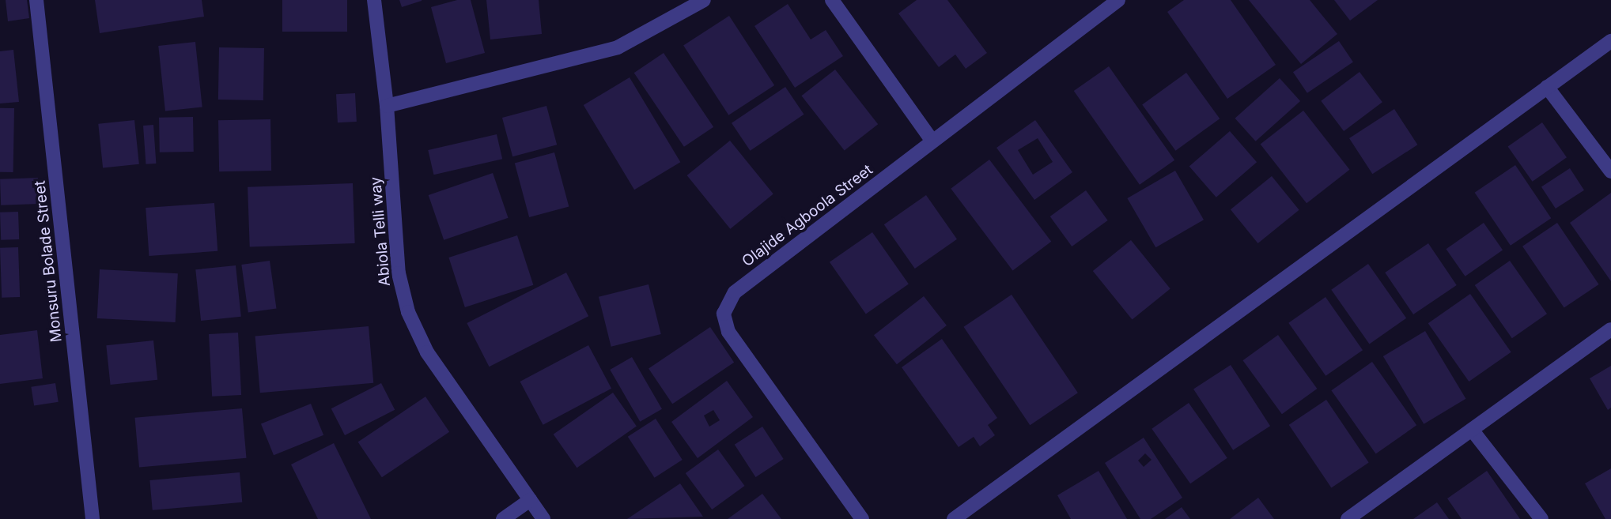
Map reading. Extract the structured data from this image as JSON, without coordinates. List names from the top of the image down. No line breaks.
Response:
{"streets":{"street":["Olajide Agboola Street","Abiola Telli way","Monsuru Bolade Street"]}}
